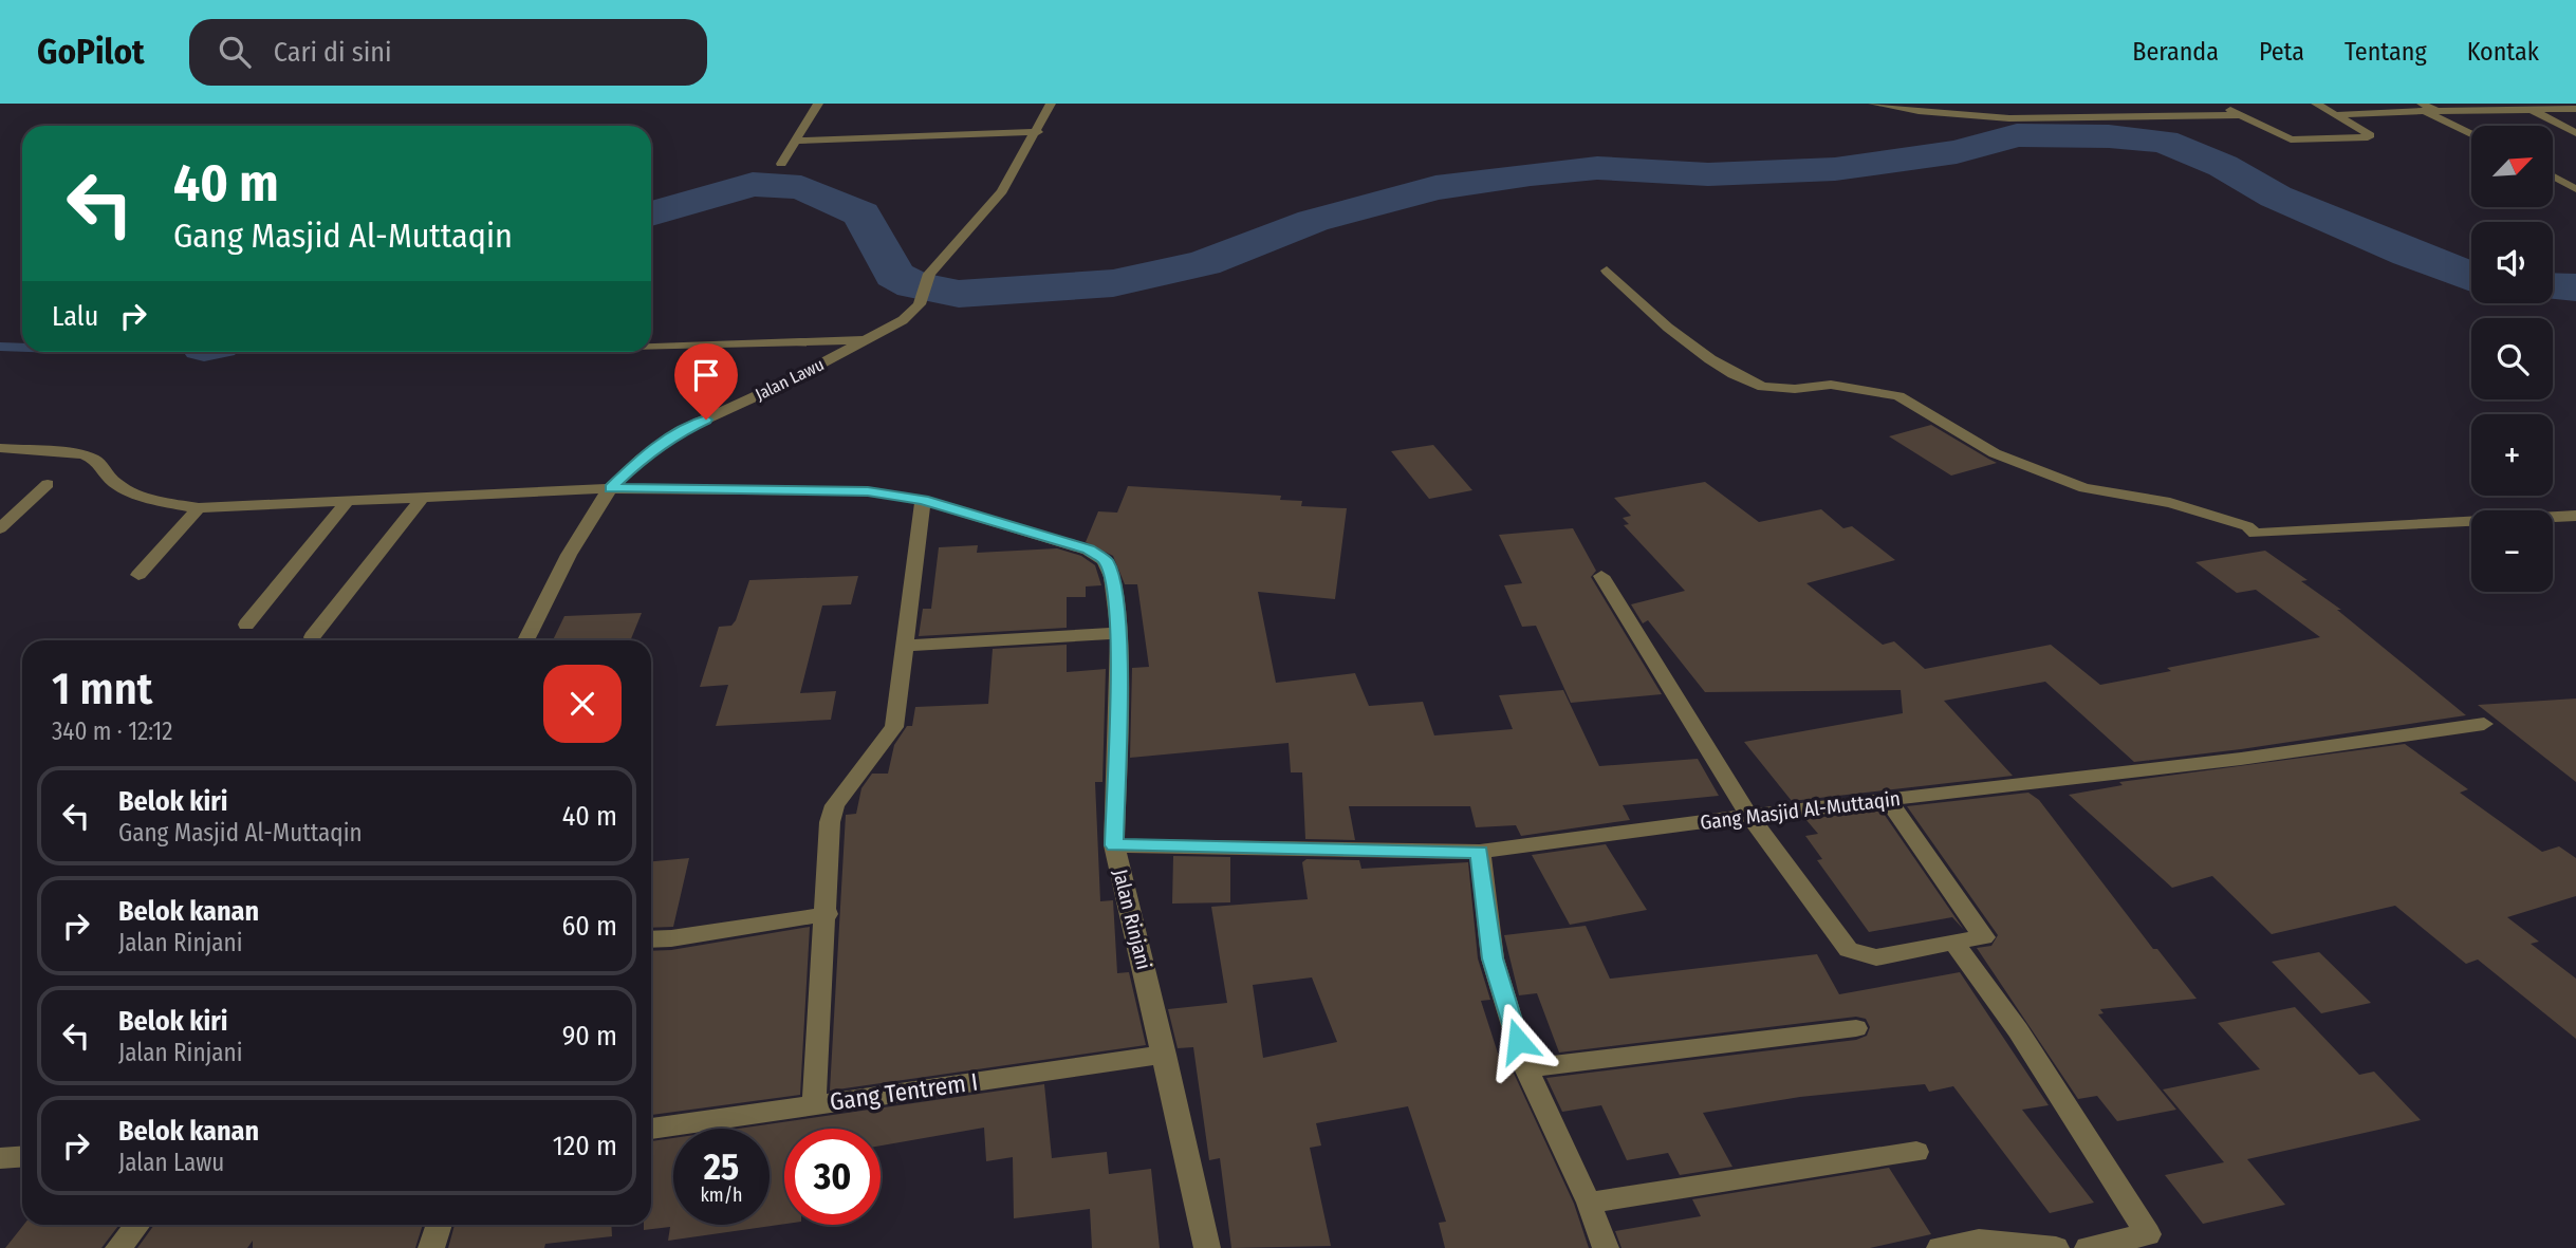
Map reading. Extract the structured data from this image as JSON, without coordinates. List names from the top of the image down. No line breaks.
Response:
{"streets":{"street":["Jalan Lawu","Gang Masjid Al-Muttaqin","Jalan Rinjani","Gang Tentrem I"]},"crossings":[["Jalan Lawu","Jalan Rinjani"],["Gang Masjid Al-Muttaqin","Jalan Rinjani"],["Jalan Rinjani","Gang Tentrem I"]],"north":"top right","page":{"header":"GoPilot","search":"Cari di sini","nav":["Beranda","Peta","Tentang","Kontak"],"map_buttons":["+","−"],"turn":["40 m","Gang Masjid Al-Muttaqin"],"then":"Lalu","heading":["1 mnt","340 m · 12:12"],"list":[{"name":"Belok kiri","note":"Gang Masjid Al-Muttaqin","value":"40 m"},{"name":"Belok kanan","note":"Jalan Rinjani","value":"60 m"},{"name":"Belok kiri","note":"Jalan Rinjani","value":"90 m"},{"name":"Belok kanan","note":"Jalan Lawu","value":"120 m"}],"speed":"25 km/h","limit":"30"}}
